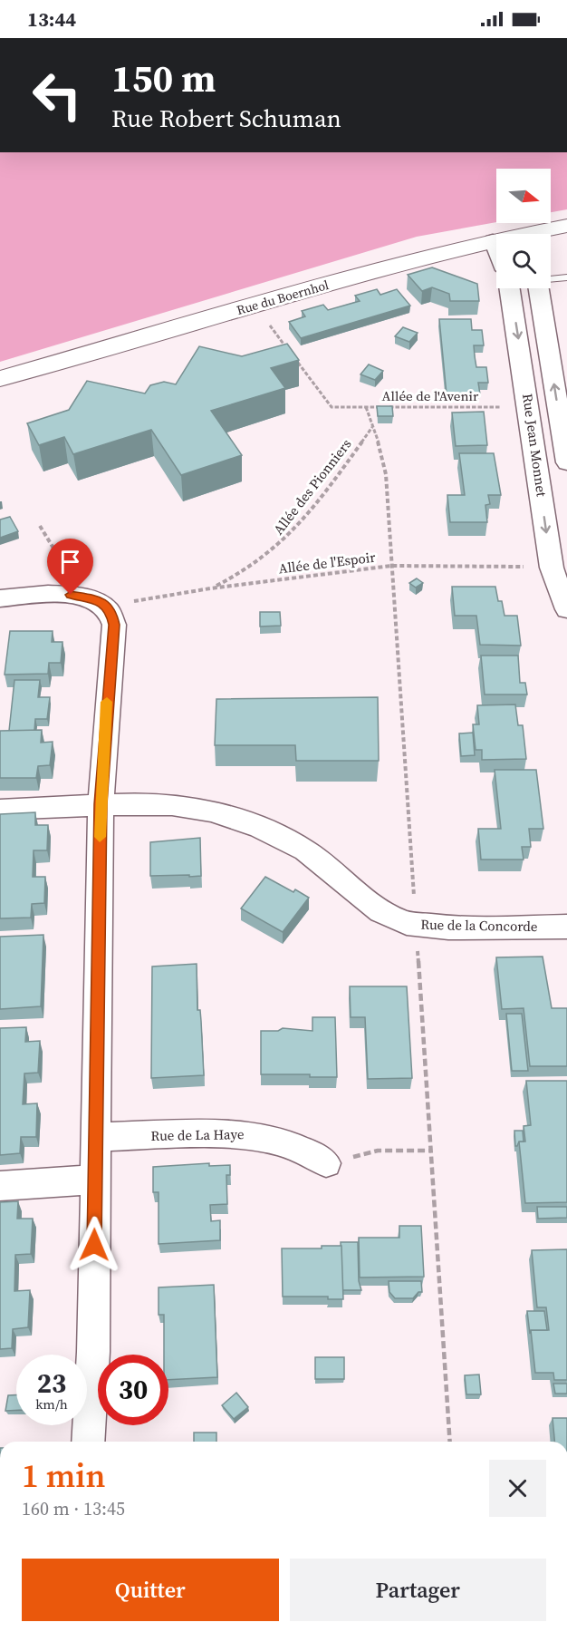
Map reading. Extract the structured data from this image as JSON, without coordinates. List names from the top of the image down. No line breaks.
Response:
{"streets":{"street":["Rue du Boernhol","Rue Jean Monnet","Rue de la Concorde","Rue de La Haye"],"path":["Allée de l'Avenir","Allée des Pionniers","Allée de l'Espoir"]},"crossings":[["Allée de l'Avenir","Rue Jean Monnet"],["Rue Jean Monnet","Allée de l'Espoir"],["Allée des Pionniers","Allée de l'Espoir"]],"north":"right","page":{"status":"13:44","turn":["150 m","Rue Robert Schuman"],"speed":"23 km/h","limit":"30","heading":["1 min","160 m · 13:45"],"buttons":["Quitter","Partager"]}}
